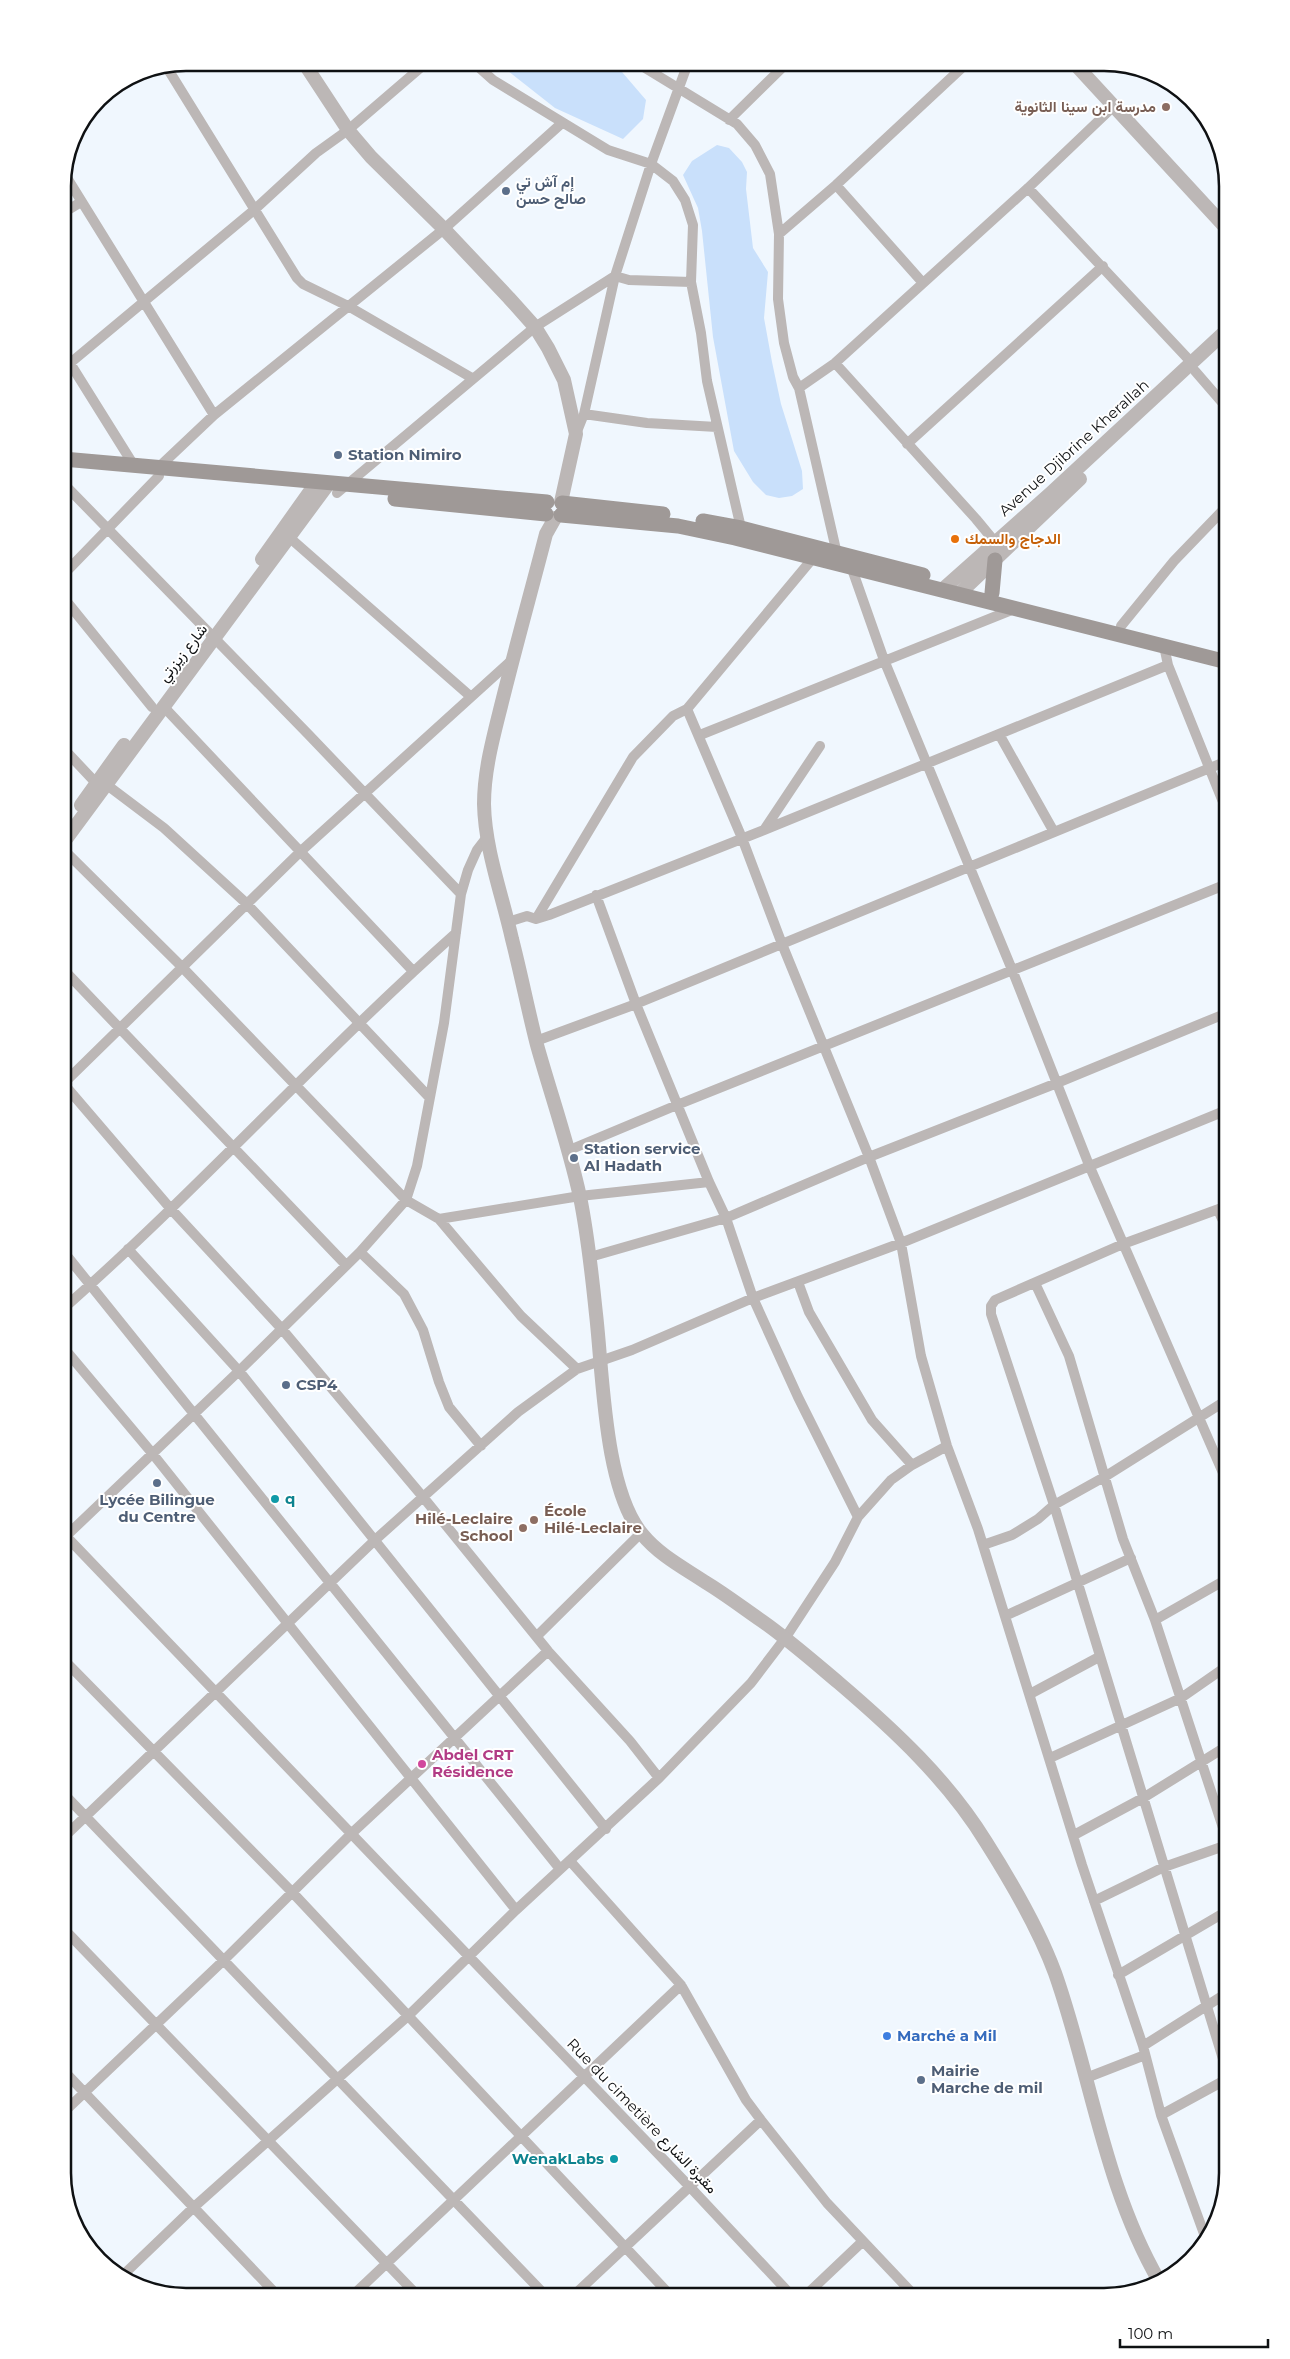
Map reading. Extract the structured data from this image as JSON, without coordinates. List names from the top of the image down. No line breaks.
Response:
{"streets":{"street":["Avenue Djibrine Kherallah","شارع زيزرتي","Rue du cimetière مقبرة الشارع"]},"places":["مدرسة ابن سينا الثانوية","إم آش تي صالح حسن","Station Nimiro","الدجاج والسمك","Station service Al Hadath","CSP4","Lycée Bilingue du Centre","q","École Hilé-Leclaire","Hilé-Leclaire School","Abdel CRT Résidence","Marché a Mil","Mairie Marche de mil","WenakLabs"],"scale_bar":"100 m"}
